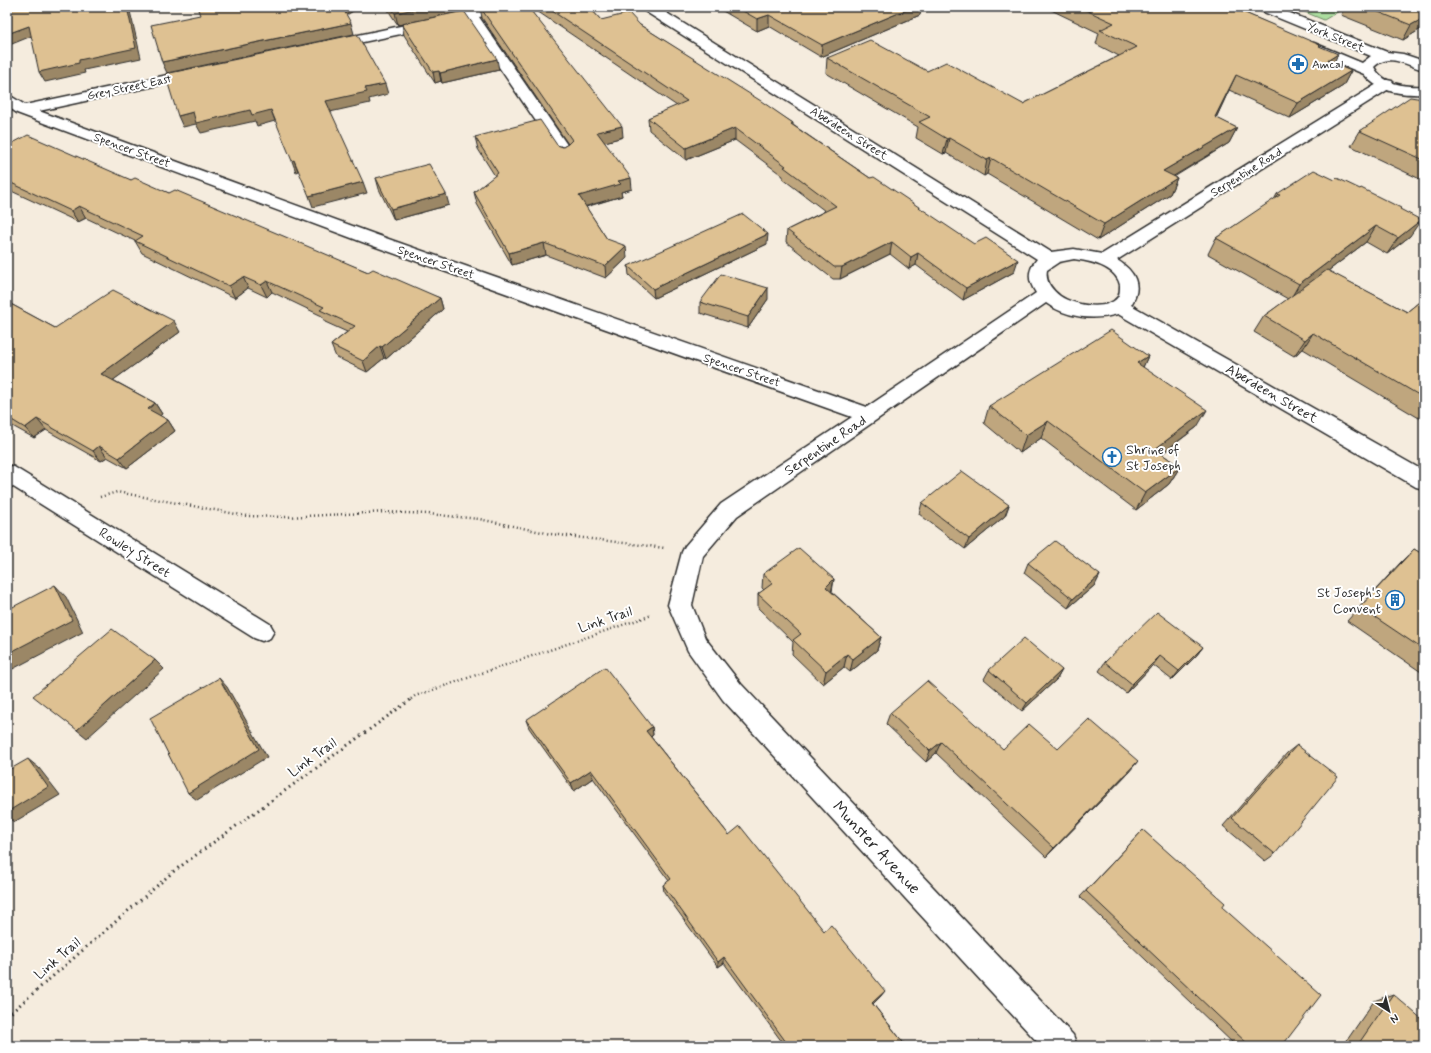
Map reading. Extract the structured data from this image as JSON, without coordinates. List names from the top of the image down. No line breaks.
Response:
{"streets":{"street":["York Street","Grey Street East","Aberdeen Street","Spencer Street","Serpentine Road","Rowley Street","Munster Avenue"],"path":["Link Trail"]},"crossings":[["York Street","Serpentine Road"],["Grey Street East","Spencer Street"],["Aberdeen Street","Serpentine Road"],["Spencer Street","Serpentine Road"],["Serpentine Road","Link Trail"],["Serpentine Road","Munster Avenue"],["Link Trail","Munster Avenue"]],"places":{"pharmacy":["Amcal"],"church":["Shrine of St Joseph"],"building":["St Joseph's Convent"]},"north":"bottom right"}
